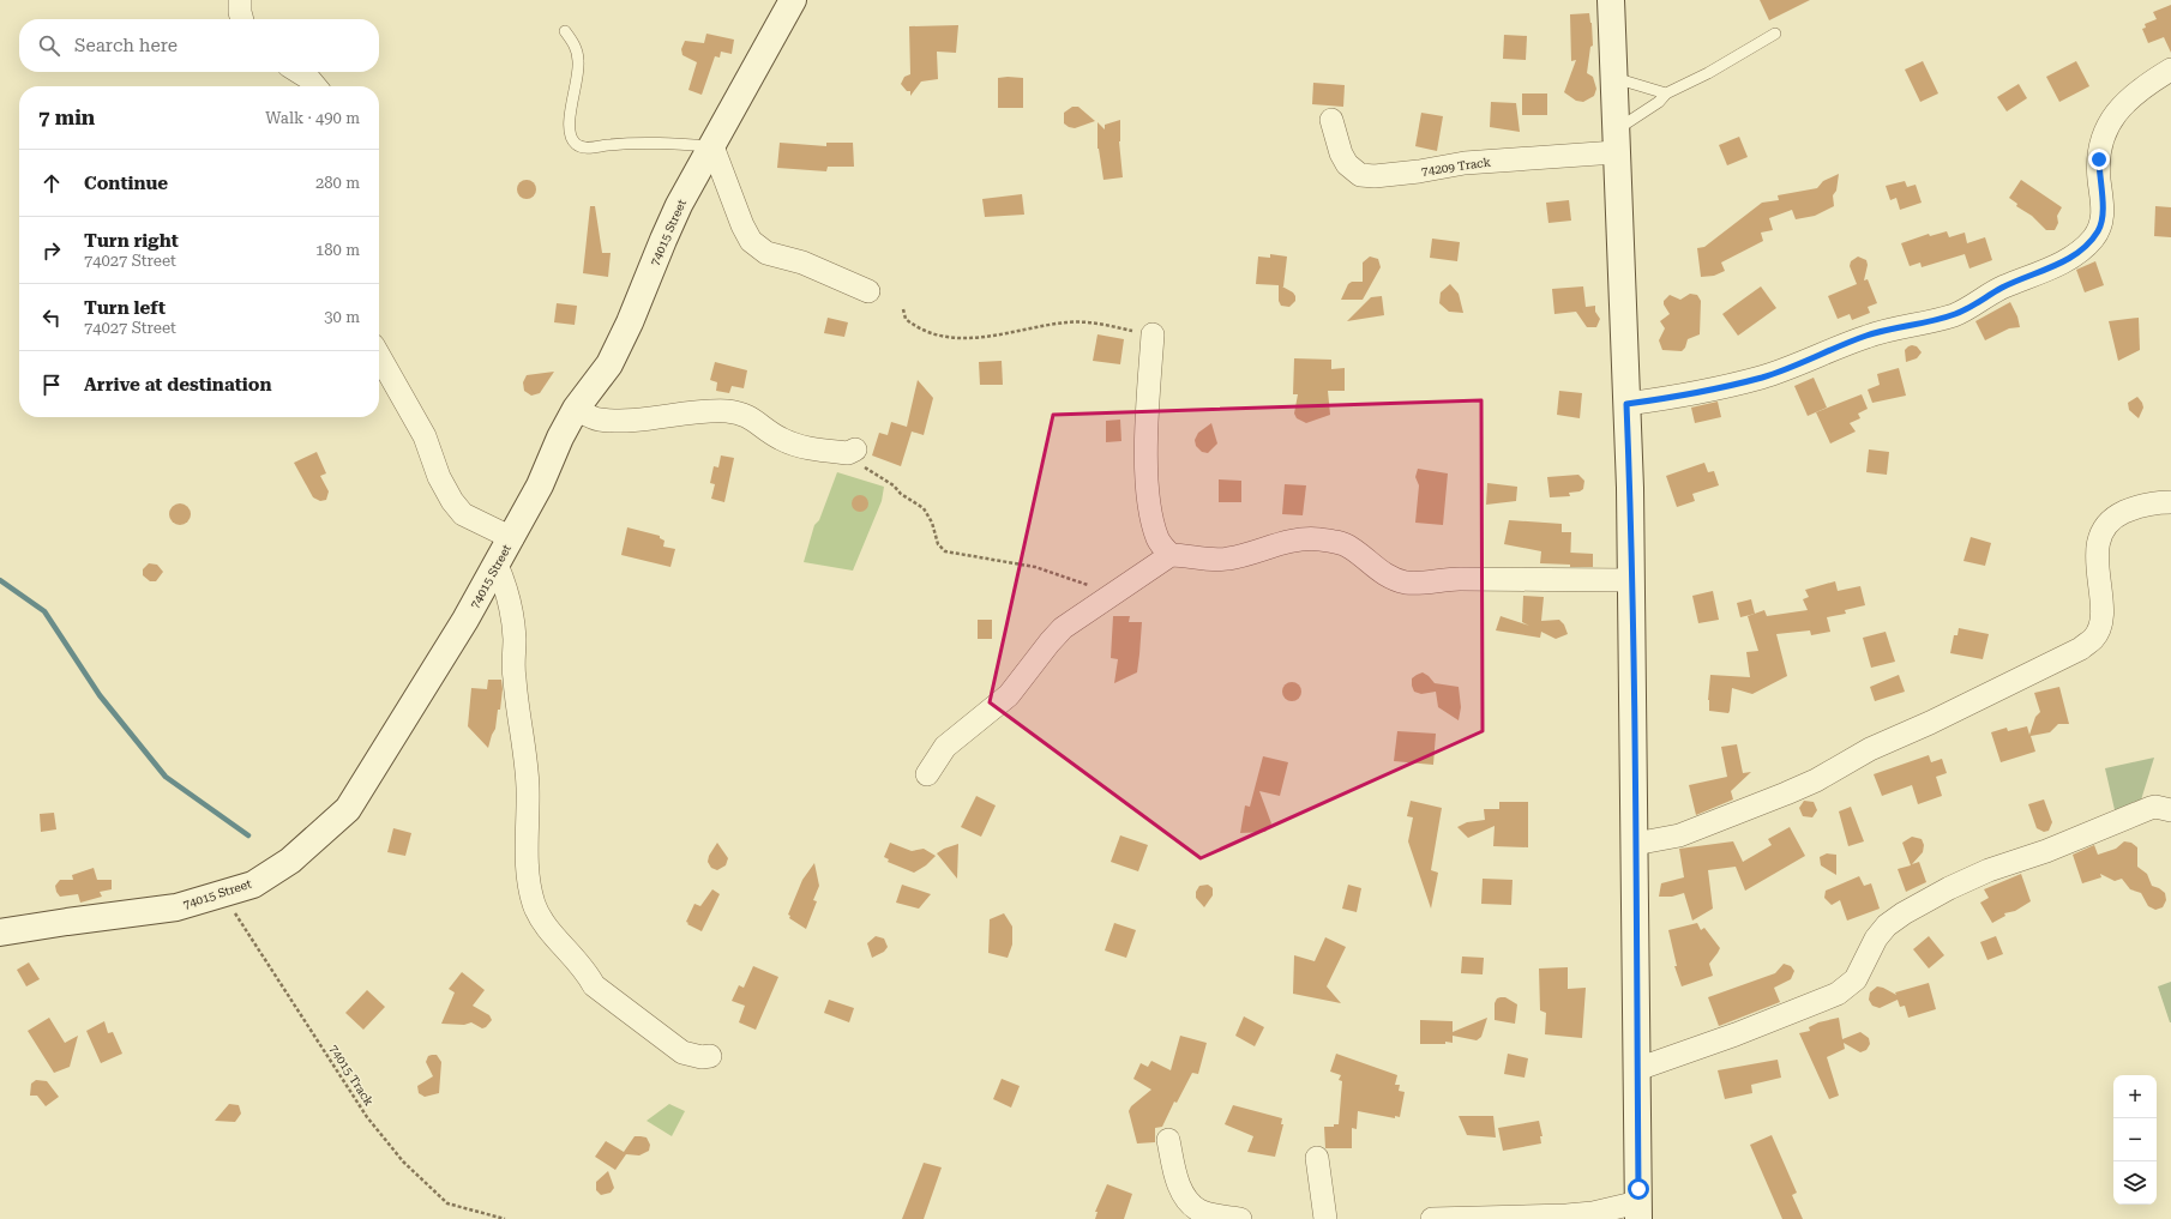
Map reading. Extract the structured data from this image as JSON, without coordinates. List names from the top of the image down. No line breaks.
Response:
{"streets":{"street":["74209 Track","74015 Street"],"path":["74015 Track"]},"crossings":[["74015 Street","74015 Track"]],"page":{"search":"Search here","heading":["7 min","Walk · 490 m"],"list":[["Continue","280 m"],["Turn right","74027 Street","180 m"],["Turn left","74027 Street","30 m"],"Arrive at destination"],"map_buttons":["+","−"]}}
